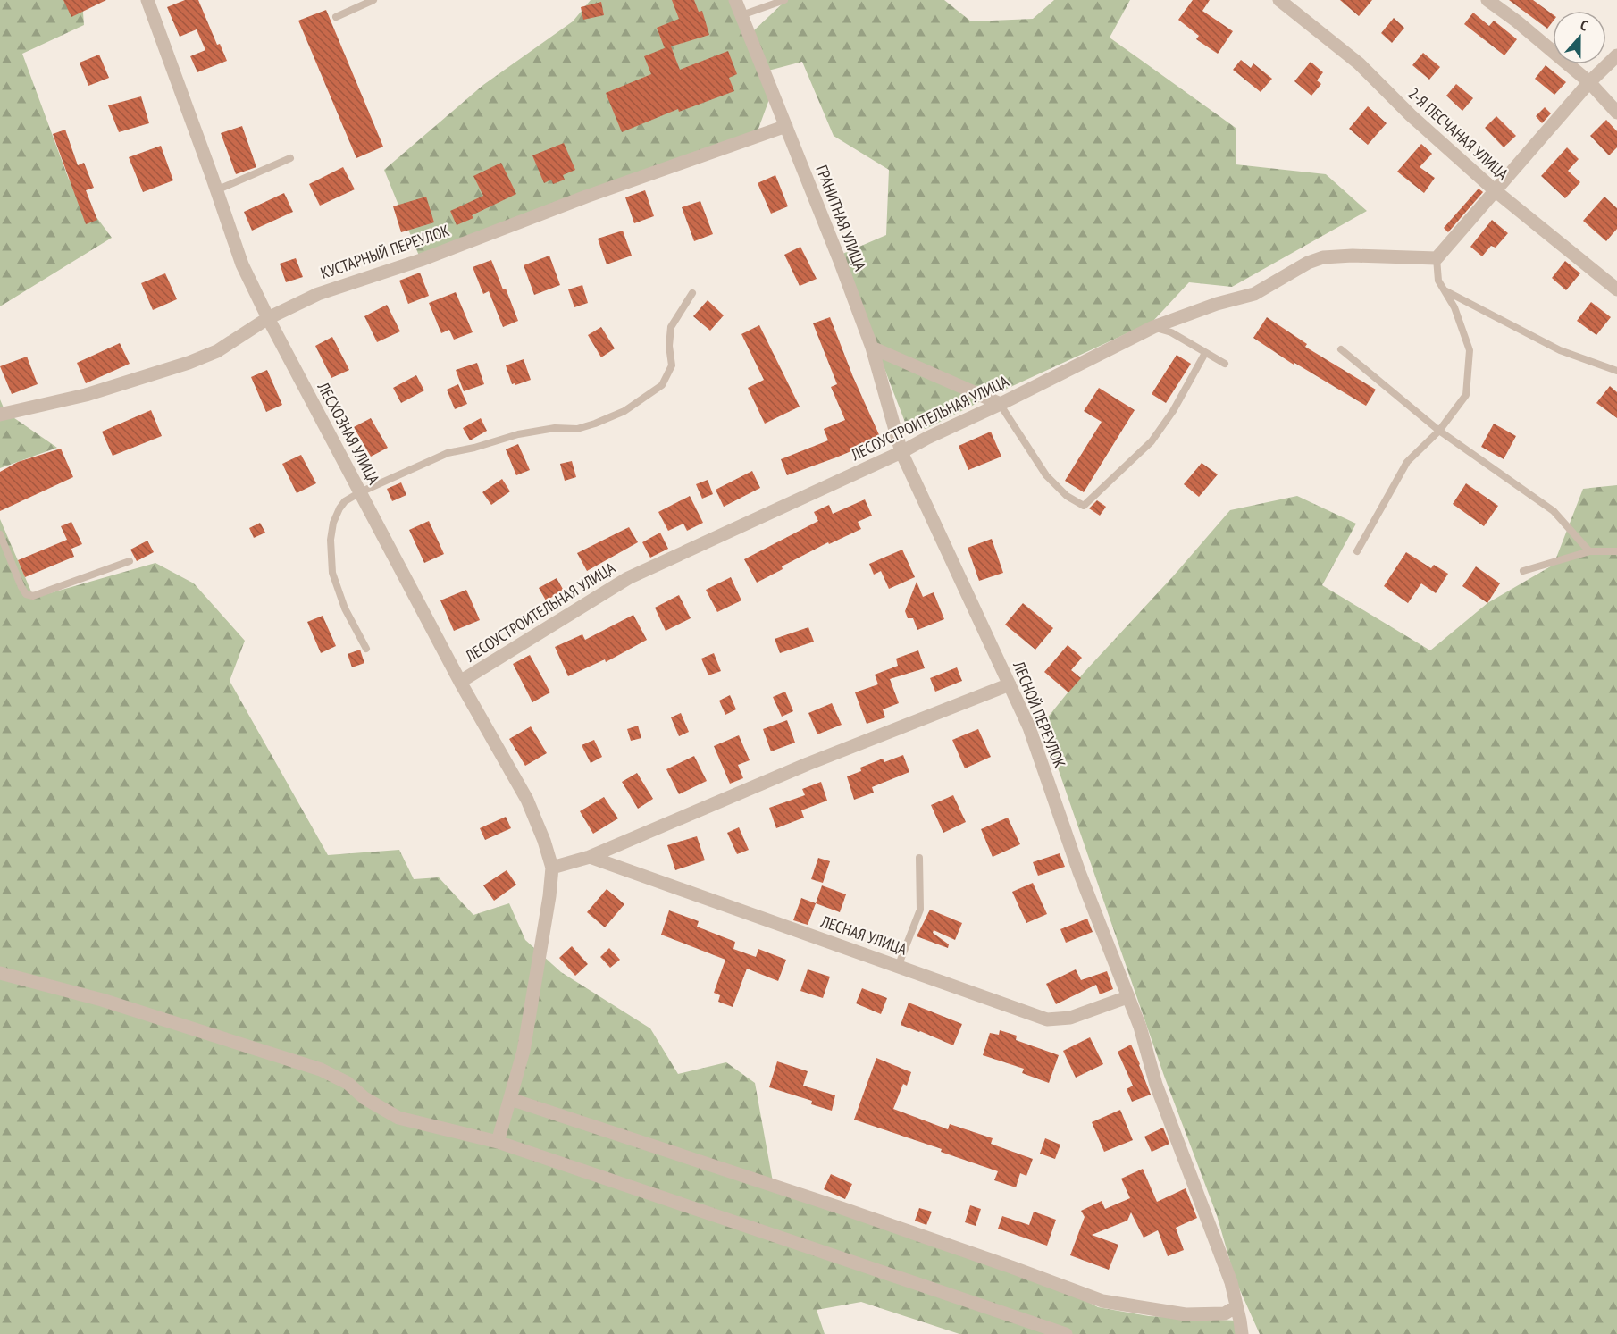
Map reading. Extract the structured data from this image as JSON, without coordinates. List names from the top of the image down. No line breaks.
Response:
{"streets":{"street":["2-Я ПЕСЧАНАЯ УЛИЦА","ГРАНИТНАЯ УЛИЦА","КУСТАРНЫЙ ПЕРЕУЛОК","ЛЕСОУСТРОИТЕЛЬНАЯ УЛИЦА","ЛЕСХОЗНАЯ УЛИЦА","ЛЕСНОЙ ПЕРЕУЛОК","ЛЕСНАЯ УЛИЦА"]},"crossings":[["ГРАНИТНАЯ УЛИЦА","КУСТАРНЫЙ ПЕРЕУЛОК"],["ГРАНИТНАЯ УЛИЦА","ЛЕСОУСТРОИТЕЛЬНАЯ УЛИЦА"],["ГРАНИТНАЯ УЛИЦА","ЛЕСНОЙ ПЕРЕУЛОК"],["КУСТАРНЫЙ ПЕРЕУЛОК","ЛЕСХОЗНАЯ УЛИЦА"],["ЛЕСОУСТРОИТЕЛЬНАЯ УЛИЦА","ЛЕСХОЗНАЯ УЛИЦА"],["ЛЕСОУСТРОИТЕЛЬНАЯ УЛИЦА","ЛЕСНОЙ ПЕРЕУЛОК"],["ЛЕСНОЙ ПЕРЕУЛОК","ЛЕСНАЯ УЛИЦА"]],"north":"top"}
